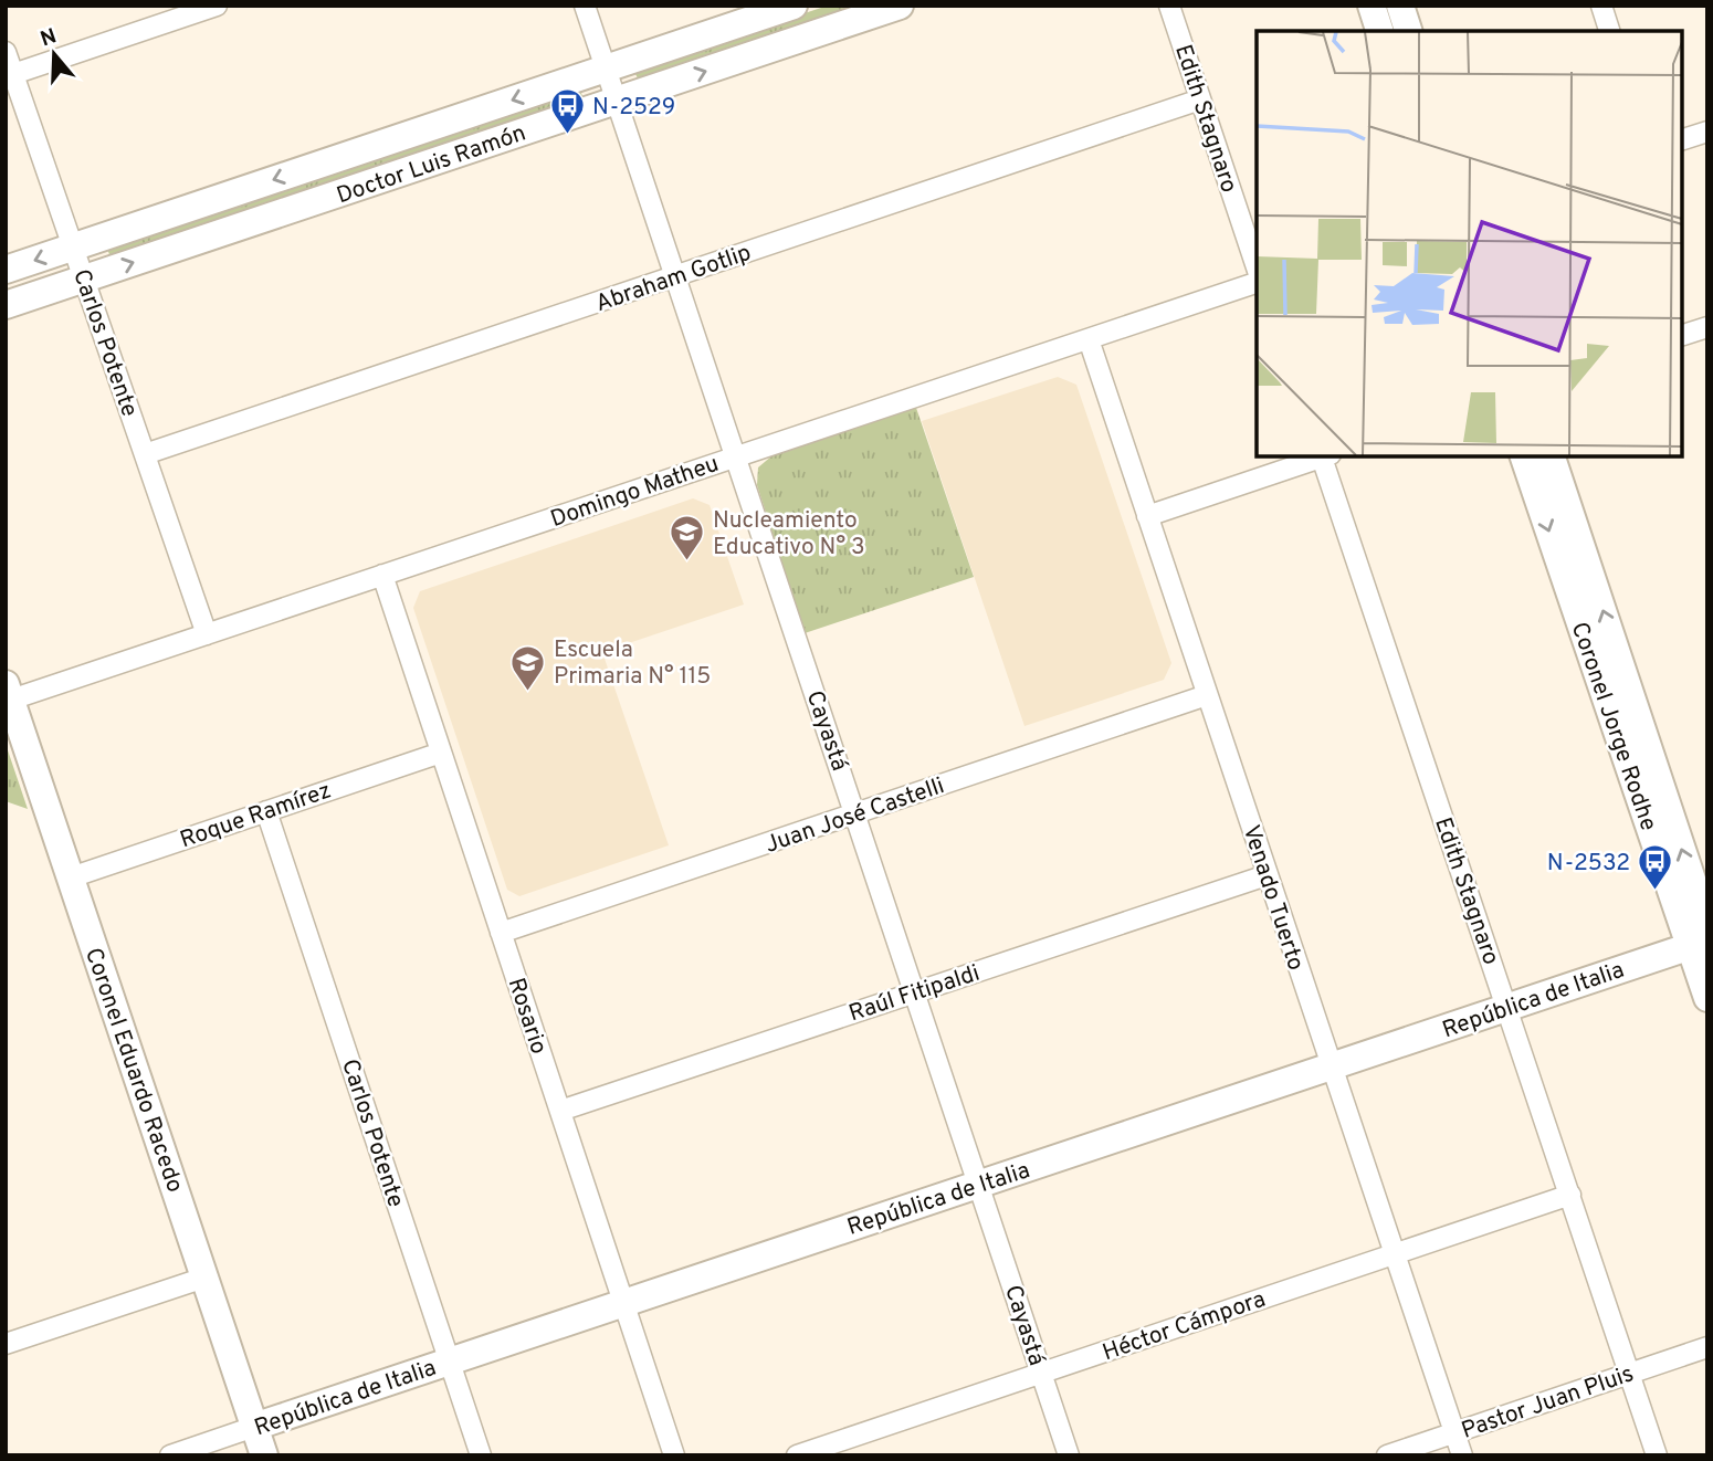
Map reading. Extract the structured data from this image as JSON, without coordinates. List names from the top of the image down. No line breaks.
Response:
{"streets":{"main road":["Doctor Luis Ramón","Coronel Jorge Rodhe","República de Italia","Coronel Eduardo Racedo"],"street":["Edith Stagnaro","Abraham Gotlip","Carlos Potente","Domingo Matheu","Cayastá","Roque Ramírez","Juan José Castelli","Venado Tuerto","Raúl Fitipaldi","Rosario","Héctor Cámpora","Pastor Juan Pluis"]},"crossings":[["Edith Stagnaro","Abraham Gotlip"],["Edith Stagnaro","República de Italia"],["Edith Stagnaro","Héctor Cámpora"],["Edith Stagnaro","Pastor Juan Pluis"],["Doctor Luis Ramón","Carlos Potente"],["Doctor Luis Ramón","Cayastá"],["Abraham Gotlip","Carlos Potente"],["Abraham Gotlip","Cayastá"],["Carlos Potente","Domingo Matheu"],["Carlos Potente","Roque Ramírez"],["Carlos Potente","República de Italia"],["Domingo Matheu","Cayastá"],["Domingo Matheu","Venado Tuerto"],["Domingo Matheu","Rosario"],["Domingo Matheu","Coronel Eduardo Racedo"],["Coronel Jorge Rodhe","República de Italia"],["Cayastá","Juan José Castelli"],["Cayastá","Raúl Fitipaldi"],["Cayastá","República de Italia"],["Cayastá","Héctor Cámpora"],["Roque Ramírez","Rosario"],["Roque Ramírez","Coronel Eduardo Racedo"],["Juan José Castelli","Venado Tuerto"],["Juan José Castelli","Rosario"],["Venado Tuerto","Raúl Fitipaldi"],["Venado Tuerto","República de Italia"],["Venado Tuerto","Héctor Cámpora"],["Venado Tuerto","Pastor Juan Pluis"],["Raúl Fitipaldi","Rosario"],["República de Italia","Rosario"],["República de Italia","Coronel Eduardo Racedo"]],"places":{"bus stop":["N-2529","N-2532"],"school or university":["Nucleamiento Educativo N° 3","Escuela Primaria N° 115"]},"north":"top"}
